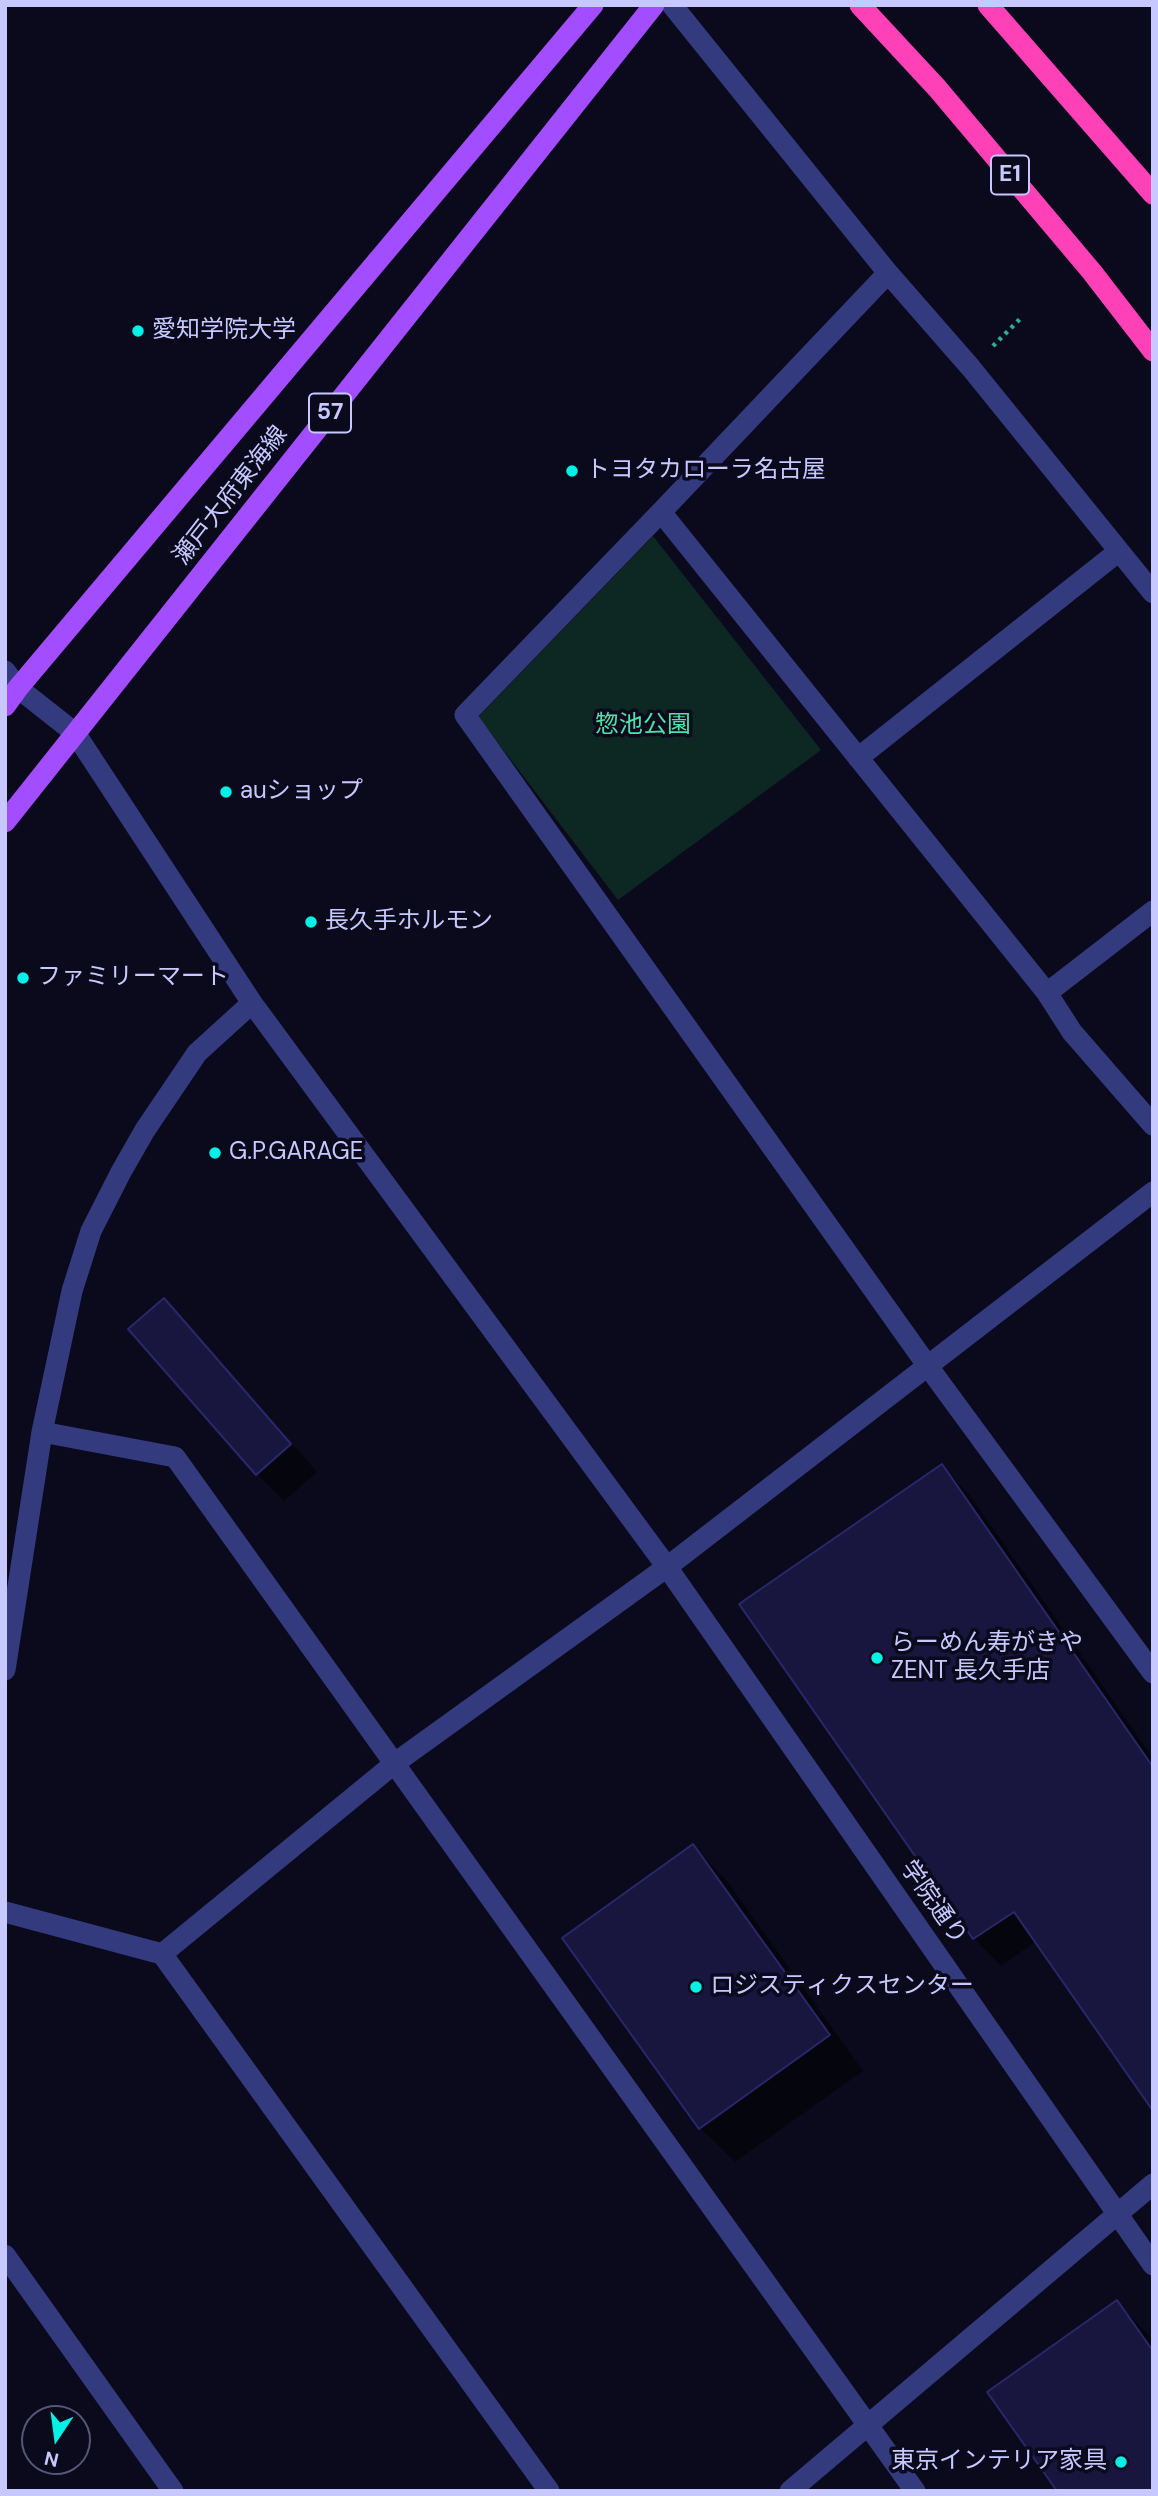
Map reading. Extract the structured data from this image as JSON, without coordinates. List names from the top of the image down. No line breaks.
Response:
{"streets":{"highway":["E1"],"main road":["57","瀬戸大府東海線"],"street":["学院通り"]},"crossings":[["瀬戸大府東海線","学院通り"]],"parks":["惣池公園"],"places":["愛知学院大学","トヨタカローラ名古屋","auショップ","長久手ホルモン","ファミリーマート","G.P.GARAGE","らーめん寿がきや ZENT 長久手店","ロジスティクスセンター","東京インテリア家具"],"north":"bottom"}
